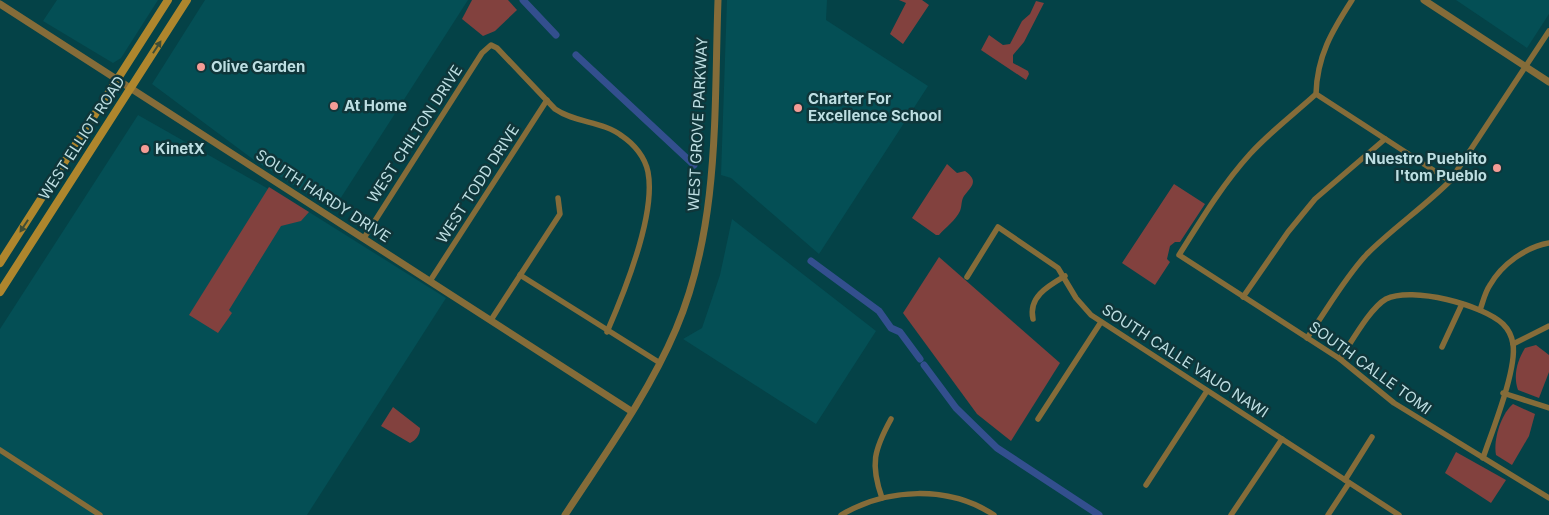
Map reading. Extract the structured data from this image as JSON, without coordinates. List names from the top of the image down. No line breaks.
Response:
{"streets":{"main road":["WEST ELLIOT ROAD"],"street":["WEST GROVE PARKWAY","WEST CHILTON DRIVE","WEST TODD DRIVE","SOUTH HARDY DRIVE","SOUTH CALLE VAUO NAWI","SOUTH CALLE TOMI"]},"crossings":[["WEST GROVE PARKWAY","SOUTH HARDY DRIVE"],["WEST CHILTON DRIVE","WEST TODD DRIVE"],["WEST CHILTON DRIVE","SOUTH HARDY DRIVE"],["WEST ELLIOT ROAD","SOUTH HARDY DRIVE"],["WEST TODD DRIVE","SOUTH HARDY DRIVE"]],"places":["Olive Garden","At Home","Charter For Excellence School","KinetX","Nuestro Pueblito I'tom Pueblo"]}
